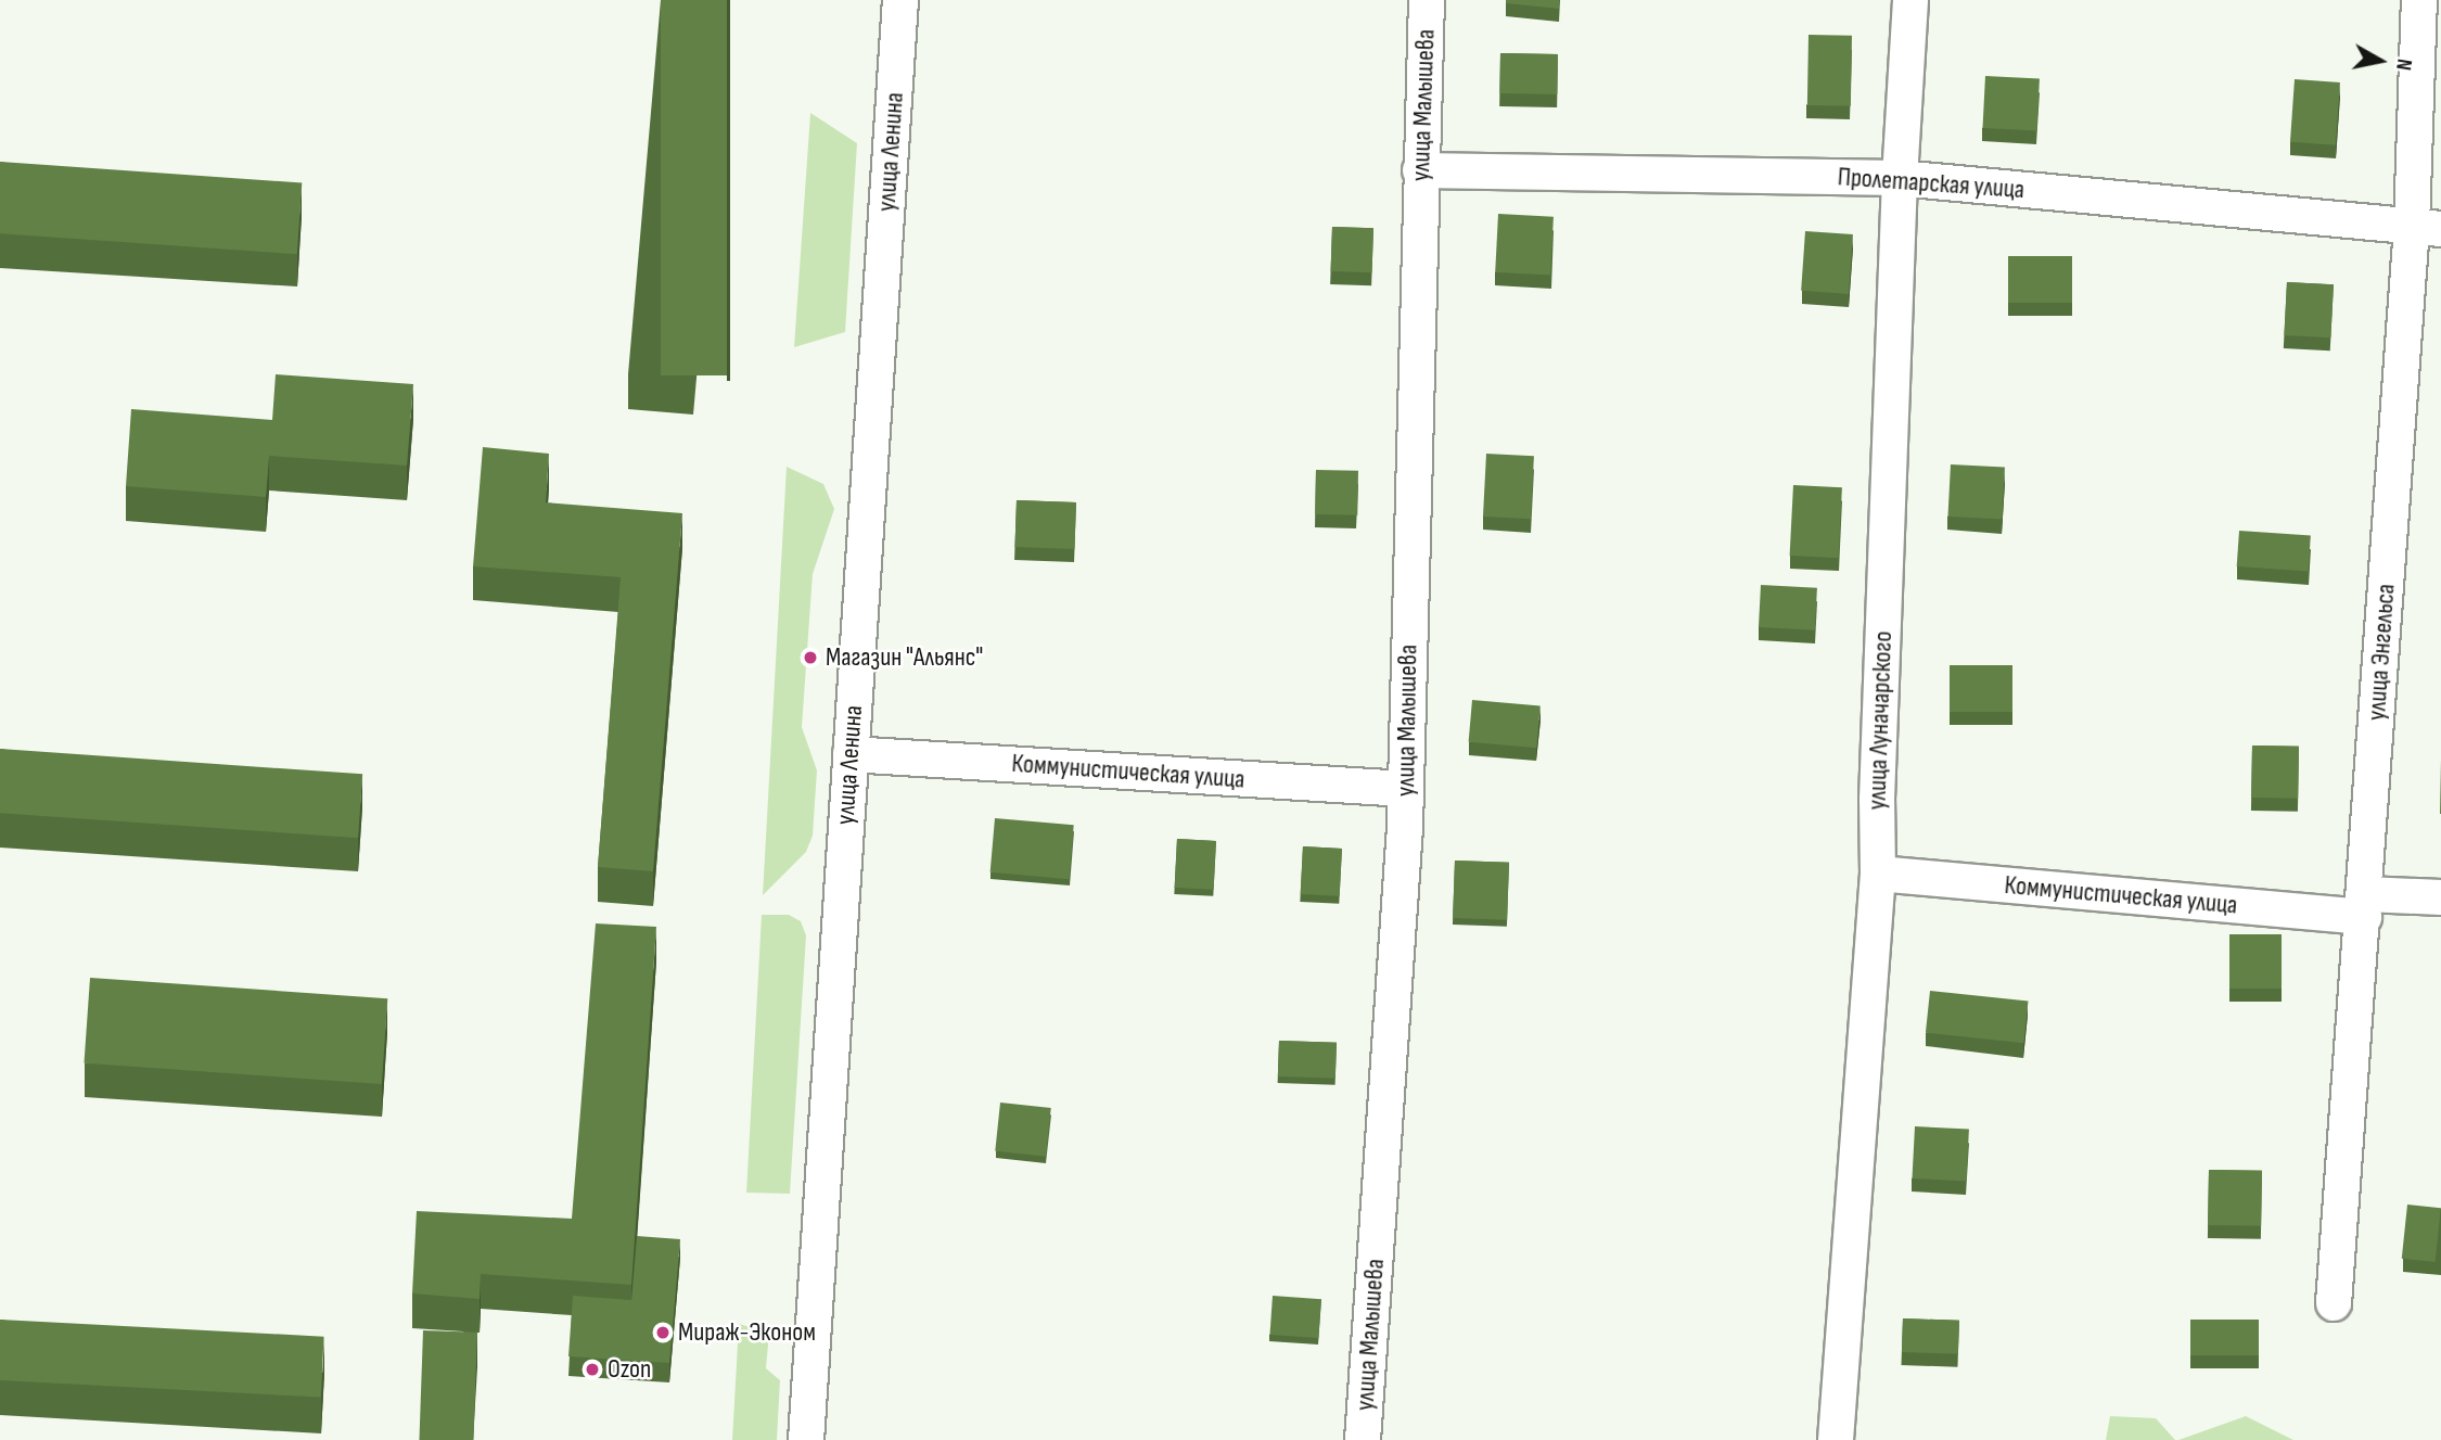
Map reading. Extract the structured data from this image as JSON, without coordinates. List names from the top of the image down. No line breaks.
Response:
{"streets":{"street":["улица Малышева","улица Ленина","Пролетарская улица","улица Энгельса","улица Луначарского","Коммунистическая улица"]},"crossings":[["улица Малышева","Пролетарская улица"],["улица Малышева","Коммунистическая улица"],["улица Ленина","Коммунистическая улица"],["Пролетарская улица","улица Энгельса"],["Пролетарская улица","улица Луначарского"],["улица Энгельса","Коммунистическая улица"],["улица Луначарского","Коммунистическая улица"]],"places":["Магазин \"Альянс\"","Мираж-Эконом","Ozon"],"north":"right"}
